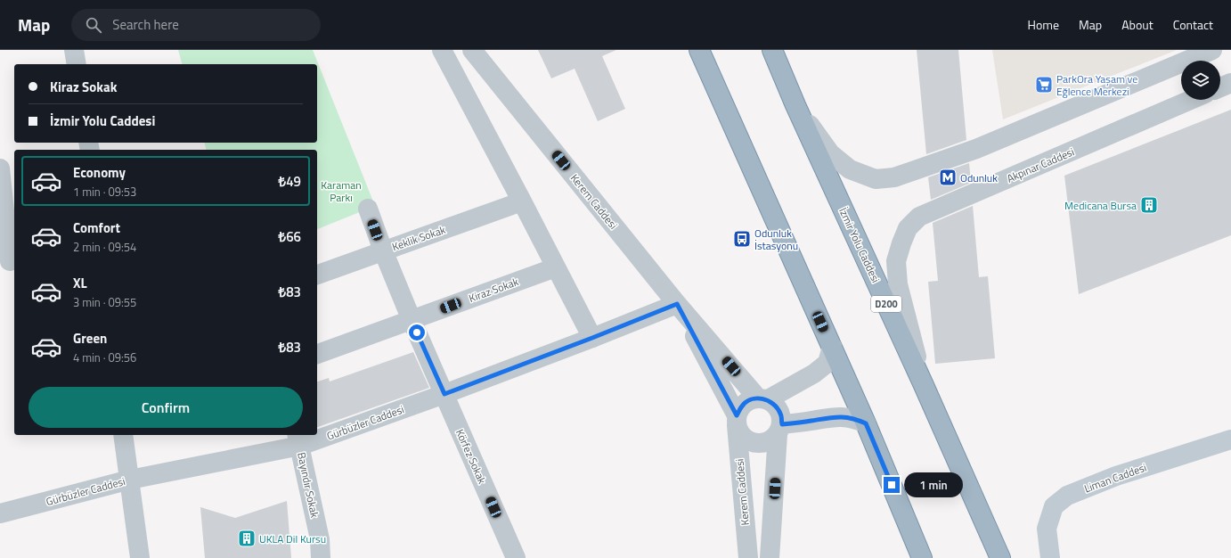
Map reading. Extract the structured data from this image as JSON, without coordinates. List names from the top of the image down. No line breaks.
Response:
{"streets":{"highway":["İzmir Yolu Caddesi","D200"],"main road":["Liman Caddesi"],"street":["Akpınar Caddesi","Kerem Caddesi","Keklik Sokak","Kiraz Sokak","Gürbüzler Caddesi","Körfez Sokak","Bayındır Sokak"]},"crossings":[["Akpınar Caddesi","İzmir Yolu Caddesi"],["Kerem Caddesi","Gürbüzler Caddesi"],["Gürbüzler Caddesi","Körfez Sokak"],["Gürbüzler Caddesi","Bayındır Sokak"]],"parks":["Karaman Parkı"],"places":{"supermarket":["ParkOra Yaşam ve Eğlence Merkezi"],"metro station":["Odunluk"],"building":["Medicana Bursa","UKLA Dil Kursu"],"bus stop":["Odunluk İstasyonu"]},"page":{"header":"Map","search":"Search here","nav":["Home","Map","About","Contact"],"banner":["Kiraz Sokak","İzmir Yolu Caddesi"],"list":[{"name":"Economy","note":"1 min · 09:53","value":"₺49"},{"name":"Comfort","note":"2 min · 09:54","value":"₺66"},{"name":"XL","note":"3 min · 09:55","value":"₺83"},{"name":"Green","note":"4 min · 09:56","value":"₺83"}],"buttons":"Confirm","bubble":"1 min"}}
